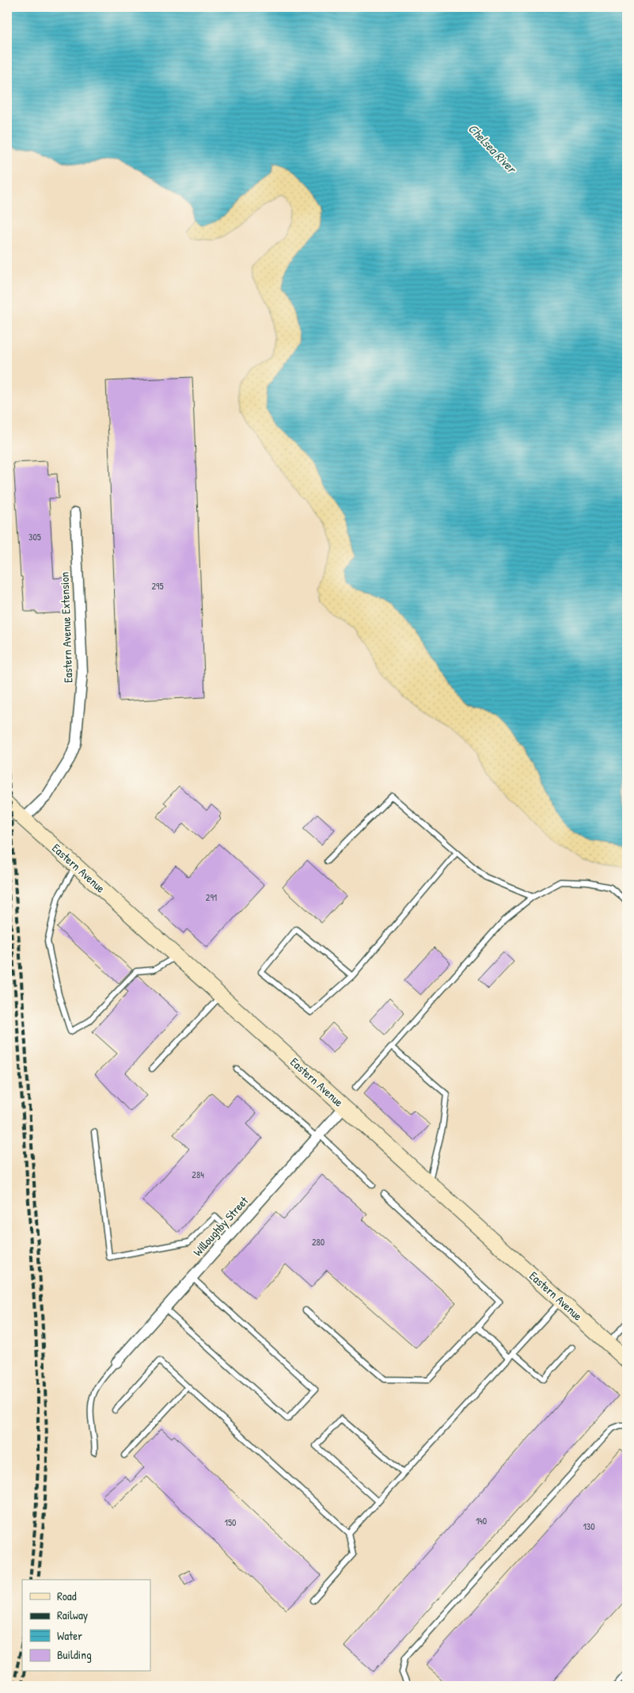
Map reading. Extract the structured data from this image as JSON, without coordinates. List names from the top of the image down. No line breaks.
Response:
{"streets":{"main road":["Eastern Avenue"],"street":["Eastern Avenue Extension","Willoughby Street"]},"crossings":[["Eastern Avenue Extension","Eastern Avenue"],["Eastern Avenue","Willoughby Street"]],"water":["Chelsea River"],"house_numbers":["305","295","291","284","280","140","150","130"],"legend":["Road","Railway","Water","Building"]}
